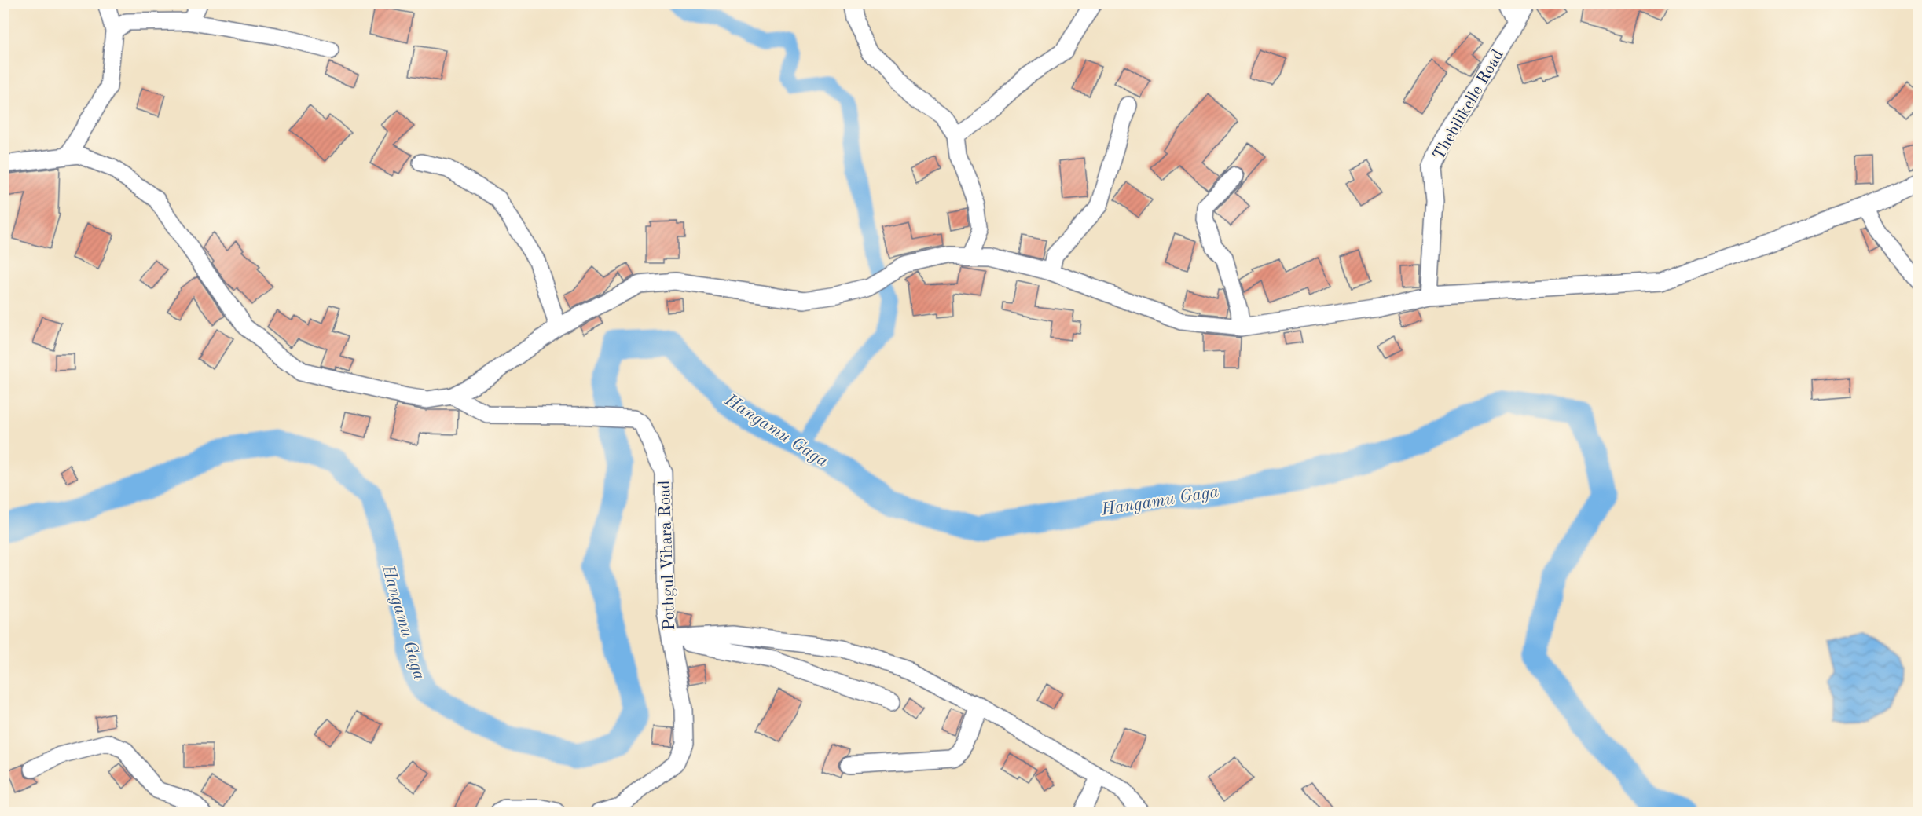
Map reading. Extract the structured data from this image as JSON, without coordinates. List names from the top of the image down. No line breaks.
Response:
{"streets":{"street":["Thebilikelle Road","Pothgul Vihara Road"]},"water":["Hangamu Gaga"]}
